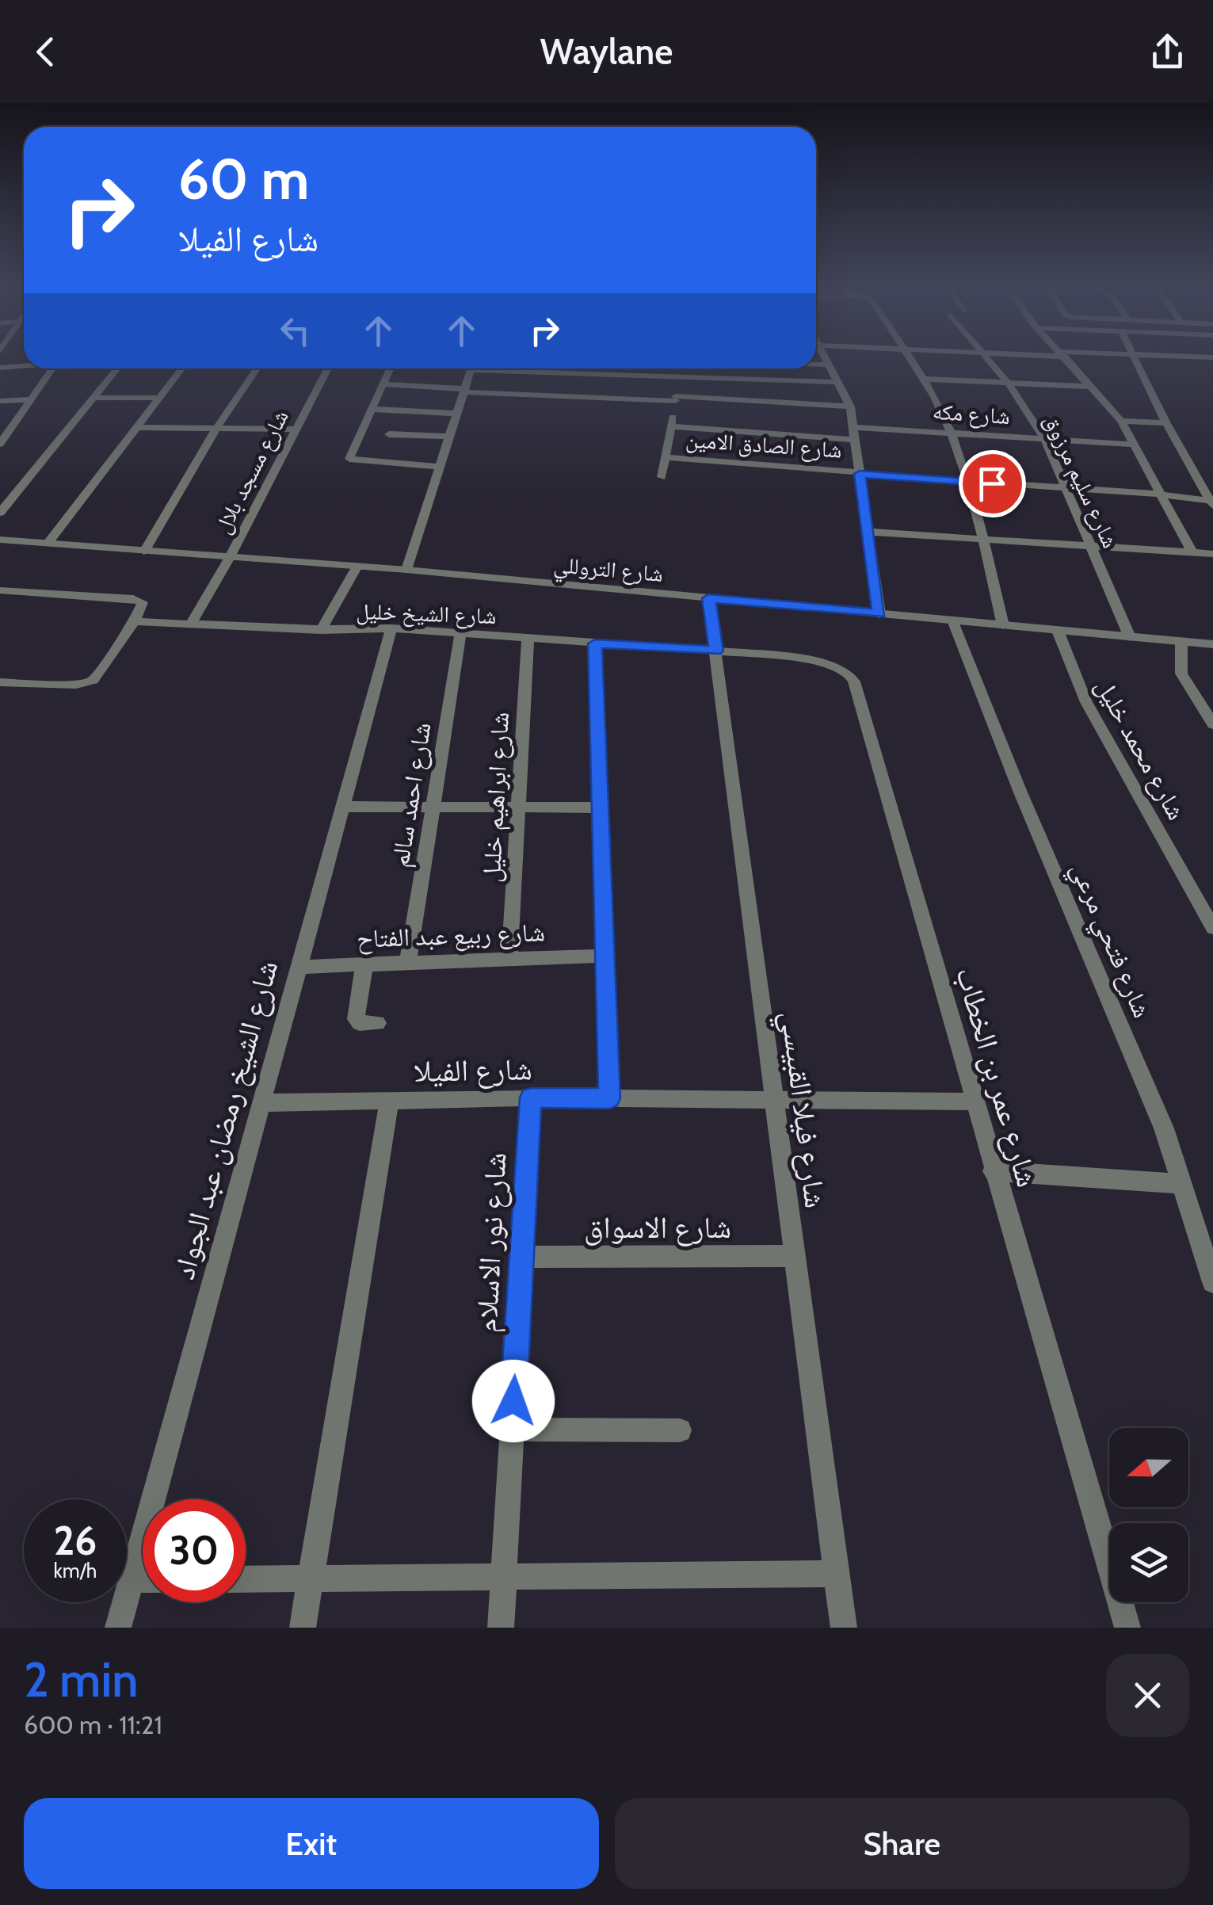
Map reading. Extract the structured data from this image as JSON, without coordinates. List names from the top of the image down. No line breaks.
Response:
{"streets":{"street":["شارع مكه","شارع الصادق الامين","شارع مسجد بلال","شارع سليم مرزوق","شارع التروللي","شارع الشيخ خليل","شارع محمد خليل","شارع احمد سالم","شارع ابراهيم خليل","شارع ربيع عبد الفتاح","شارع فتحي مرعي","شارع الفيلا","شارع عمر بن الخطاب","شارع فيلا القبيسي","شارع الشيخ رمضان عبد الجواد","شارع الاسواق","شارع نور الاسلام"]},"crossings":[["شارع مكه","شارع سليم مرزوق"],["شارع الصادق الامين","شارع سليم مرزوق"],["شارع مسجد بلال","شارع التروللي"],["شارع مسجد بلال","شارع الشيخ خليل"],["شارع سليم مرزوق","شارع التروللي"],["شارع التروللي","شارع محمد خليل"],["شارع التروللي","شارع فتحي مرعي"],["شارع التروللي","شارع فيلا القبيسي"],["شارع الشيخ خليل","شارع احمد سالم"],["شارع الشيخ خليل","شارع ابراهيم خليل"],["شارع الشيخ خليل","شارع عمر بن الخطاب"],["شارع الشيخ خليل","شارع فيلا القبيسي"],["شارع الشيخ خليل","شارع الشيخ رمضان عبد الجواد"],["شارع احمد سالم","شارع ربيع عبد الفتاح"],["شارع ابراهيم خليل","شارع ربيع عبد الفتاح"],["شارع ربيع عبد الفتاح","شارع الشيخ رمضان عبد الجواد"],["شارع الفيلا","شارع عمر بن الخطاب"],["شارع الفيلا","شارع فيلا القبيسي"],["شارع الفيلا","شارع الشيخ رمضان عبد الجواد"],["شارع الفيلا","شارع نور الاسلام"],["شارع عمر بن الخطاب","شارع فيلا القبيسي"],["شارع فيلا القبيسي","شارع الاسواق"],["شارع الاسواق","شارع نور الاسلام"]],"north":"left","page":{"header":"Waylane","turn":["60 m","شارع الفيلا"],"speed":"26 km/h","limit":"30","heading":["2 min","600 m · 11:21"],"buttons":["Exit","Share"]}}
